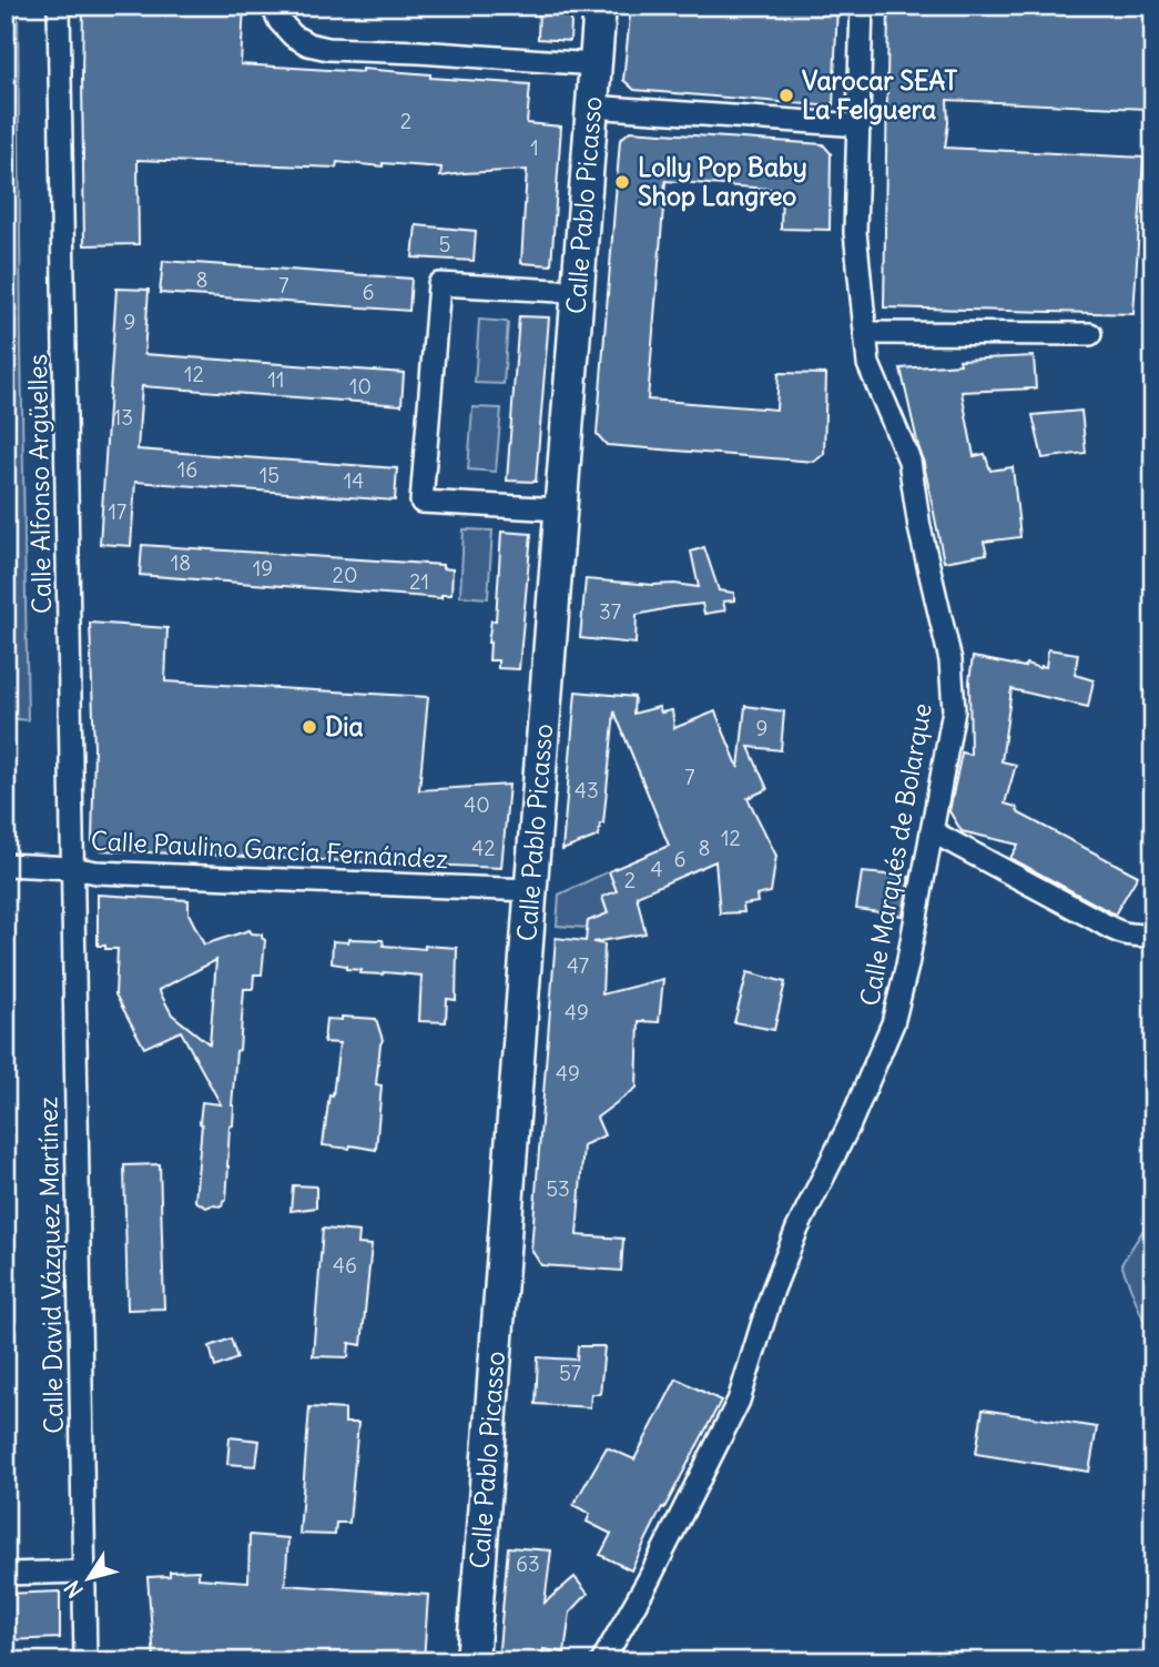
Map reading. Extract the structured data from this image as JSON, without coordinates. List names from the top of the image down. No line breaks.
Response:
{"streets":{"street":["Calle Pablo Picasso","Calle Alfonso Argüelles","Calle Paulino García Fernández","Calle Marqués de Bolarque","Calle David Vázquez Martínez"]},"crossings":[["Calle Pablo Picasso","Calle Paulino García Fernández"],["Calle Alfonso Argüelles","Calle Paulino García Fernández"],["Calle Alfonso Argüelles","Calle David Vázquez Martínez"],["Calle Paulino García Fernández","Calle David Vázquez Martínez"]],"places":["Varocar SEAT La Felguera","Lolly Pop Baby Shop Langreo","Dia"],"house_numbers":["2","1","5","8","7","6","9","12","11","10","13","16","15","14","17","18","19","20","21","37","9","7","43","40","12","42","8","6","4","2","47","49","49","53","46","57","63"],"north":"bottom left"}
